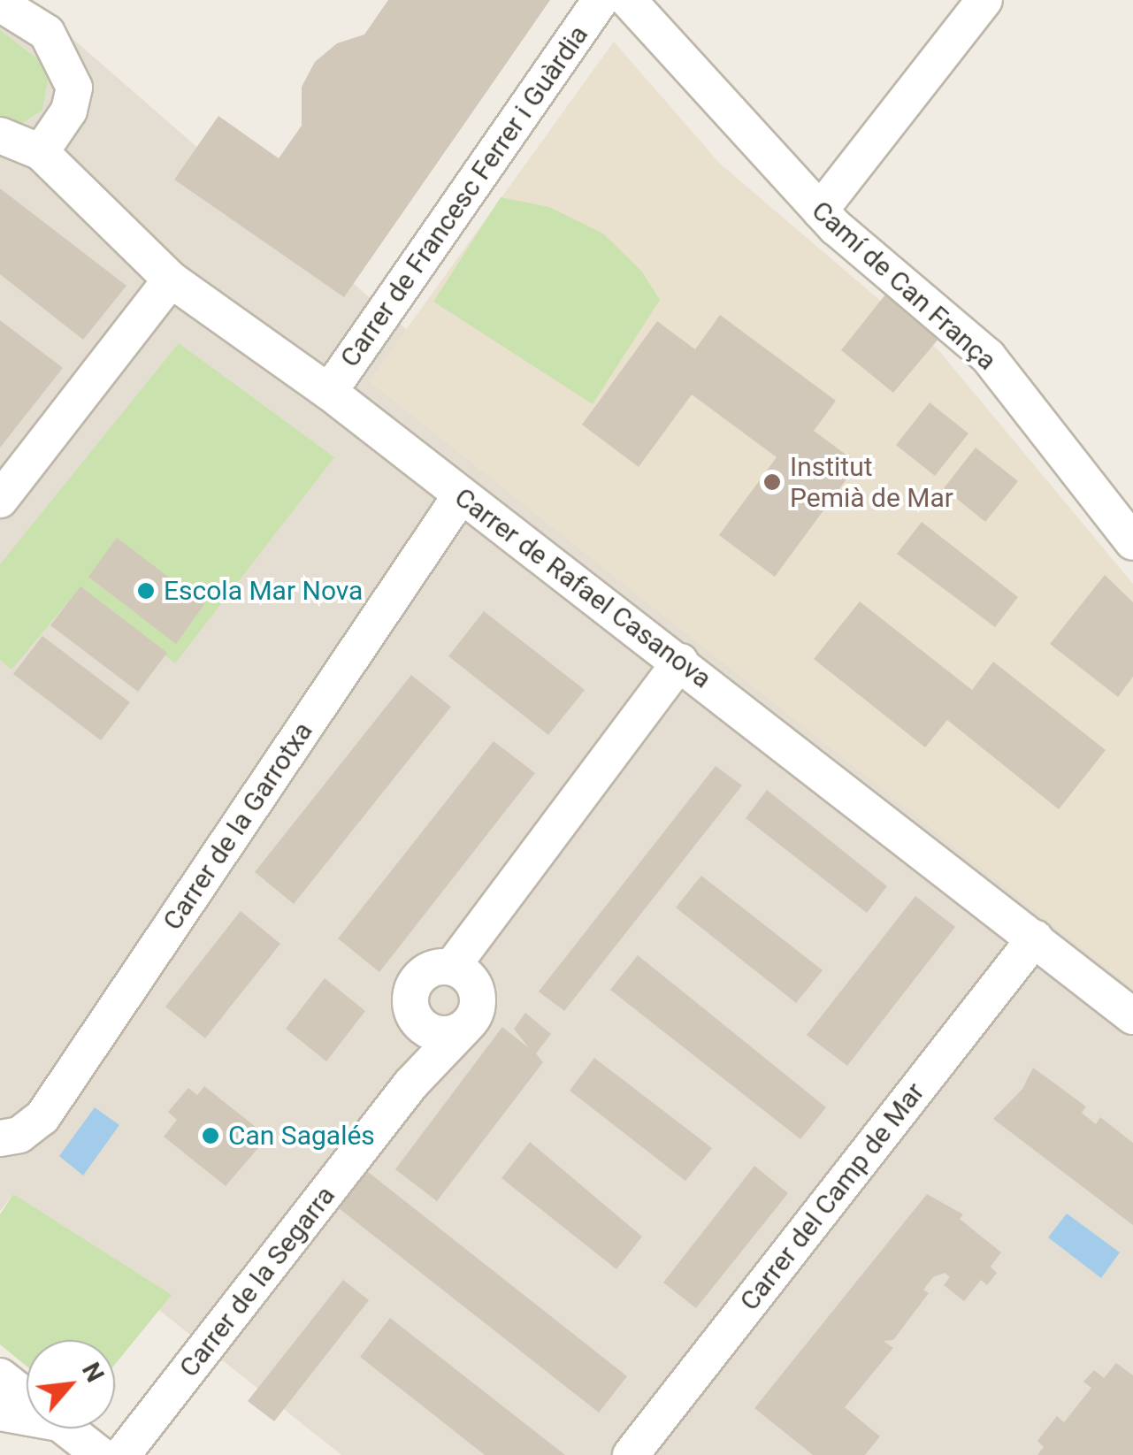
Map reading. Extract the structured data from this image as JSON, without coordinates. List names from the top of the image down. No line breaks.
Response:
{"streets":{"street":["Carrer de Francesc Ferrer i Guàrdia","Camí de Can França","Carrer de Rafael Casanova","Carrer de la Garrotxa","Carrer del Camp de Mar","Carrer de la Segarra"]},"crossings":[["Carrer de Francesc Ferrer i Guàrdia","Carrer de Rafael Casanova"],["Carrer de Rafael Casanova","Carrer de la Garrotxa"],["Carrer de Rafael Casanova","Carrer del Camp de Mar"]],"places":["Institut Pemià de Mar","Escola Mar Nova","Can Sagalés"],"north":"top right"}
